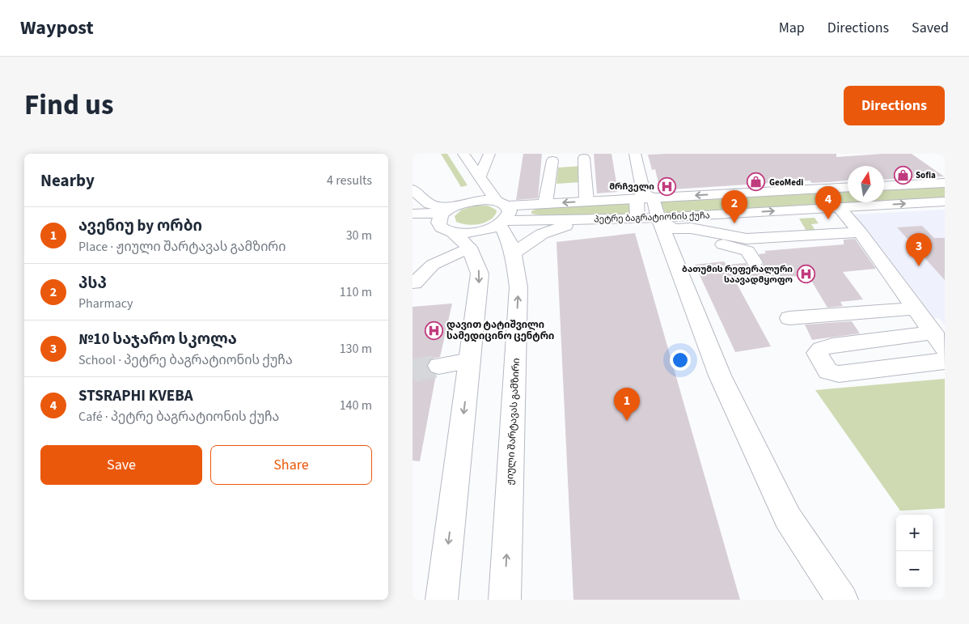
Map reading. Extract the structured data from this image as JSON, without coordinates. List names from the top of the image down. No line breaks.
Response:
{"streets":{"main road":["პეტრე ბაგრატიონის ქუჩა","ჟიული შარტავას გამზირი"]},"crossings":[["პეტრე ბაგრატიონის ქუჩა","ჟიული შარტავას გამზირი"]],"places":{"shop":["Sofia","GeoMedi"],"hospital":["მრჩველი","ბათუმის რეფერალური საავადმყოფო","დავით ტატიშვილი სამედიცინო ცენტრი"]},"north":"top","page":{"header":"Waypost","nav":["Map","Directions","Saved"],"title":"Find us","buttons":["Directions",["Save","Share"]],"heading":["Nearby","4 results"],"pins":["4","2","3","1"],"list":[{"mark":"1","name":"ავენიუ by ორბი","note":"Place · ჟიული შარტავას გამზირი","value":"30 m"},{"mark":"2","name":"პსპ","note":"Pharmacy","value":"110 m"},{"mark":"3","name":"№10 საჯარო სკოლა","note":"School · პეტრე ბაგრატიონის ქუჩა","value":"130 m"},{"mark":"4","name":"STSRAPHI KVEBA","note":"Café · პეტრე ბაგრატიონის ქუჩა","value":"140 m"}],"map_buttons":["+","−"]}}
